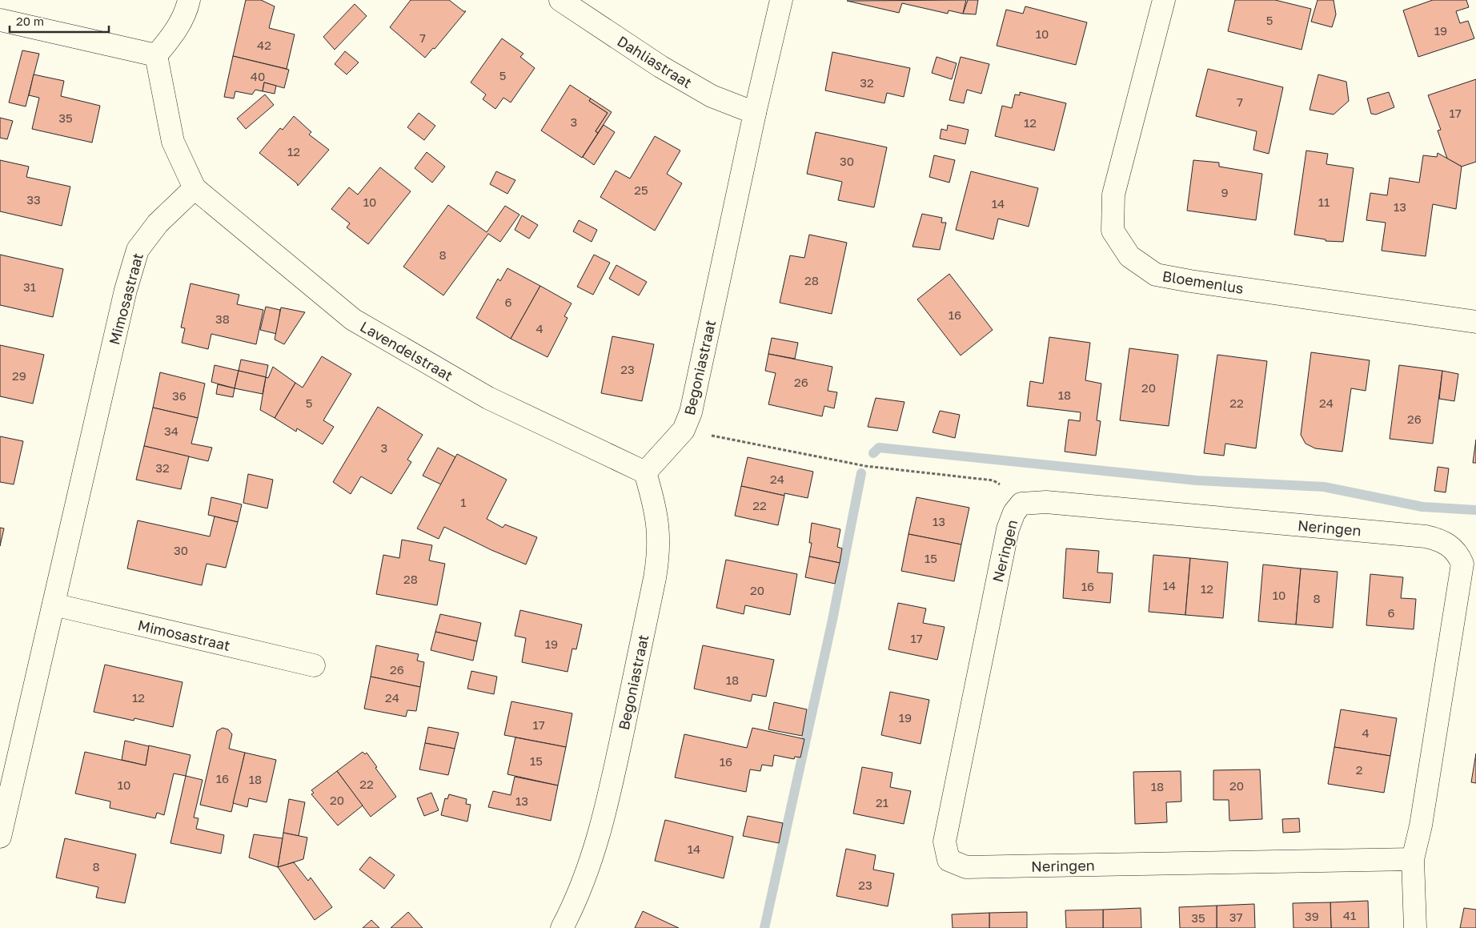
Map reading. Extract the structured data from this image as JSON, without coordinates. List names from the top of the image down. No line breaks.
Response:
{"streets":{"street":["Dahliastraat","Bloemenlus","Mimosastraat","Lavendelstraat","Begoniastraat","Neringen"]},"crossings":[["Dahliastraat","Begoniastraat"],["Mimosastraat","Lavendelstraat"],["Lavendelstraat","Begoniastraat"]],"house_numbers":["5","19","10","7","42","5","40","32","7","17","35","3","12","12","30","25","9","33","10","11","14","13","8","28","31","6","16","38","4","23","29","26","20","18","36","5","22","24","26","34","3","32","24","1","22","13","30","15","28","14","16","12","20","10","8","6","17","19","26","18","12","24","19","17","4","15","16","2","16","18","22","10","20","18","20","13","21","14","8","23","41","39","37","35"],"scale_bar":"20 m"}
